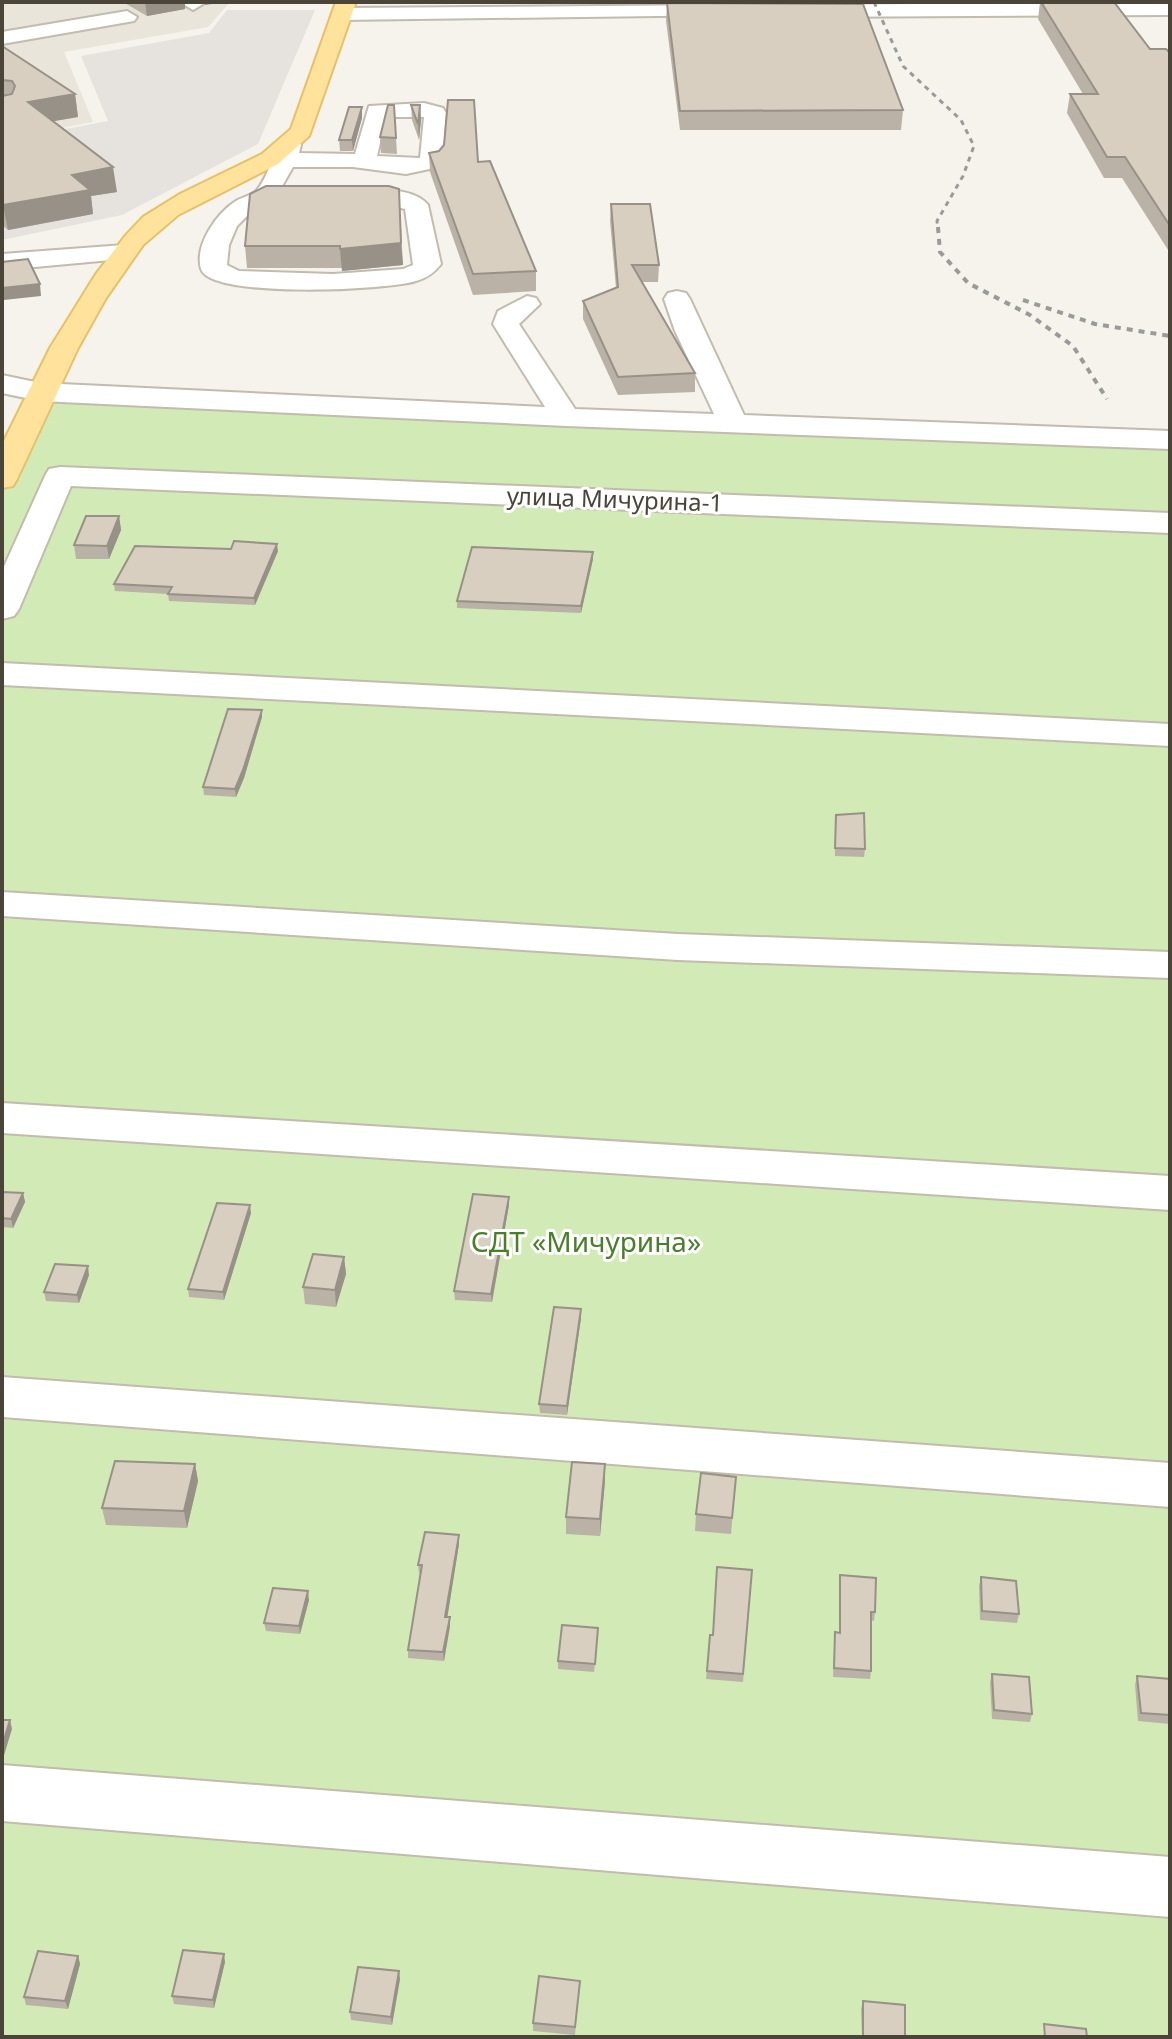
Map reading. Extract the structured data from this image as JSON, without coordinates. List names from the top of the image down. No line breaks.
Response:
{"streets":{"street":["улица Мичурина-1"]},"parks":["СДТ «Мичурина»"]}
